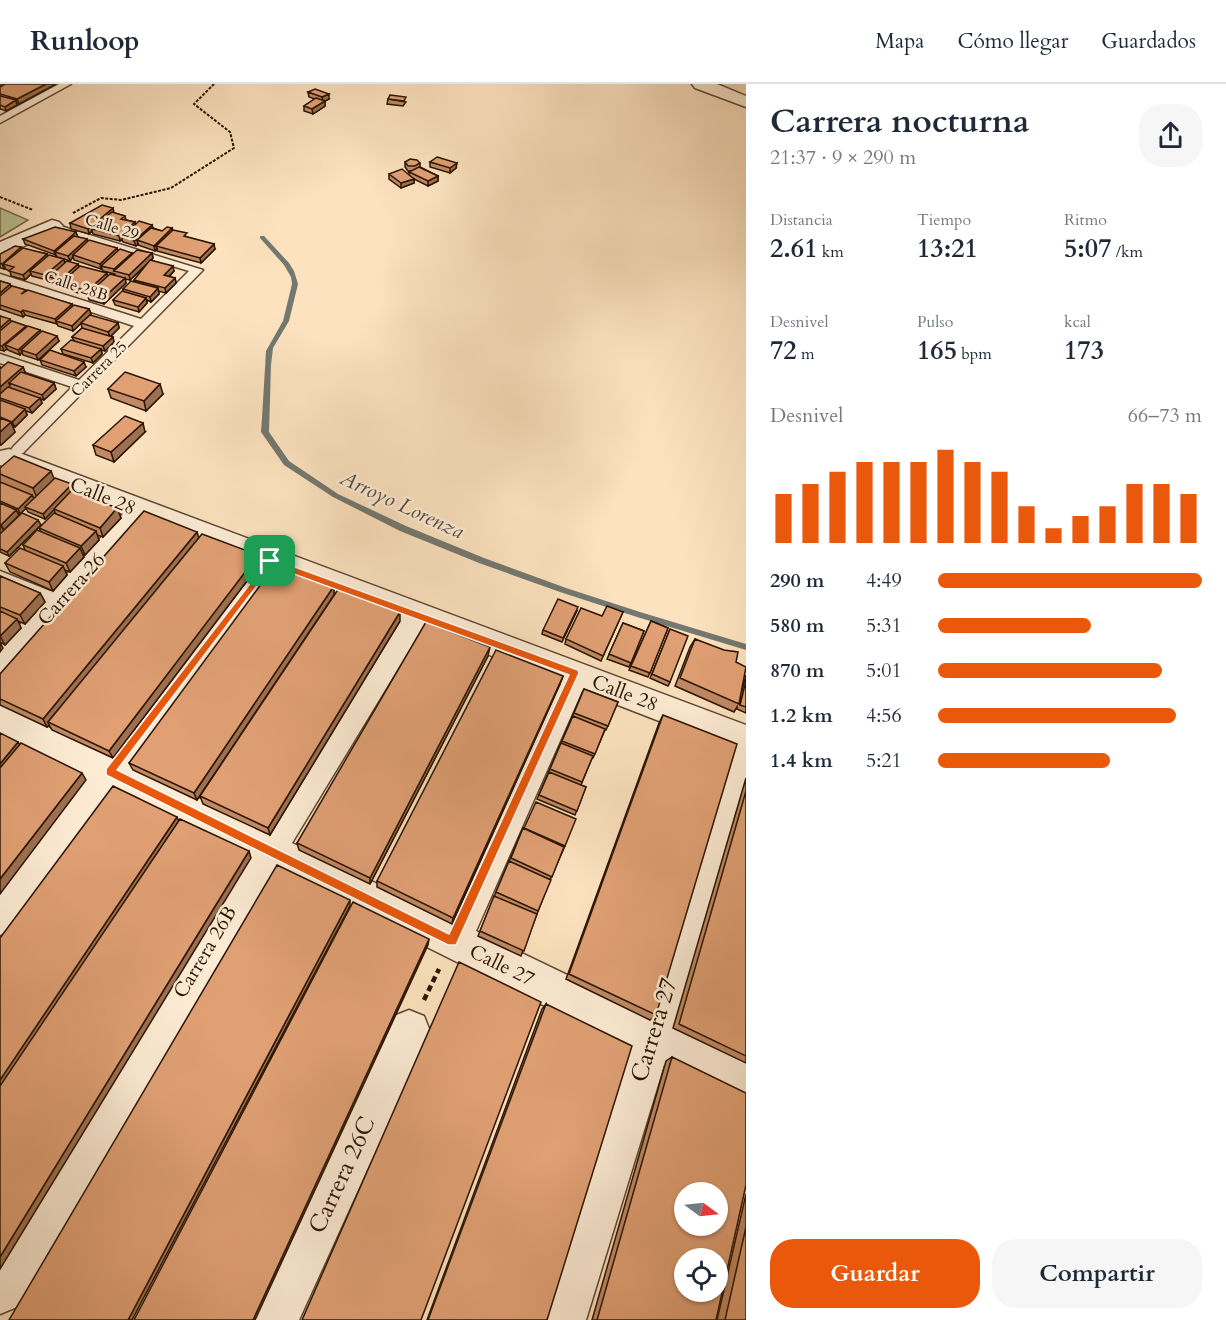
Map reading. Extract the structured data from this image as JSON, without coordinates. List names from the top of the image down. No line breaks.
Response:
{"streets":{"street":["Calle 28","Carrera 26","Carrera 26B","Calle 27","Carrera 27","Carrera 26C"],"lane":["Calle 29","Calle 28B","Carrera 25"]},"crossings":[["Calle 29","Carrera 25"],["Calle 28B","Carrera 25"],["Carrera 25","Calle 28"],["Calle 28","Carrera 26"],["Calle 28","Carrera 26B"],["Calle 28","Carrera 27"],["Carrera 26B","Calle 27"],["Calle 27","Carrera 27"]],"water":["Arroyo Lorenza"],"north":"right","page":{"header":"Runloop","nav":["Mapa","Cómo llegar","Guardados"],"heading":["Carrera nocturna","21:37 · 9 × 290 m"],"stats":[["Distancia","2.61 km"],["Tiempo","13:21"],["Ritmo","5:07 /km"],["Desnivel","72 m"],["Pulso","165 bpm"],["kcal","173"]],"chart":["Desnivel","66–73 m"],"list":[{"name":"290 m","note":"4:49"},{"name":"580 m","note":"5:31"},{"name":"870 m","note":"5:01"},{"name":"1.2 km","note":"4:56"},{"name":"1.4 km","note":"5:21"}],"buttons":["Guardar","Compartir"]}}
